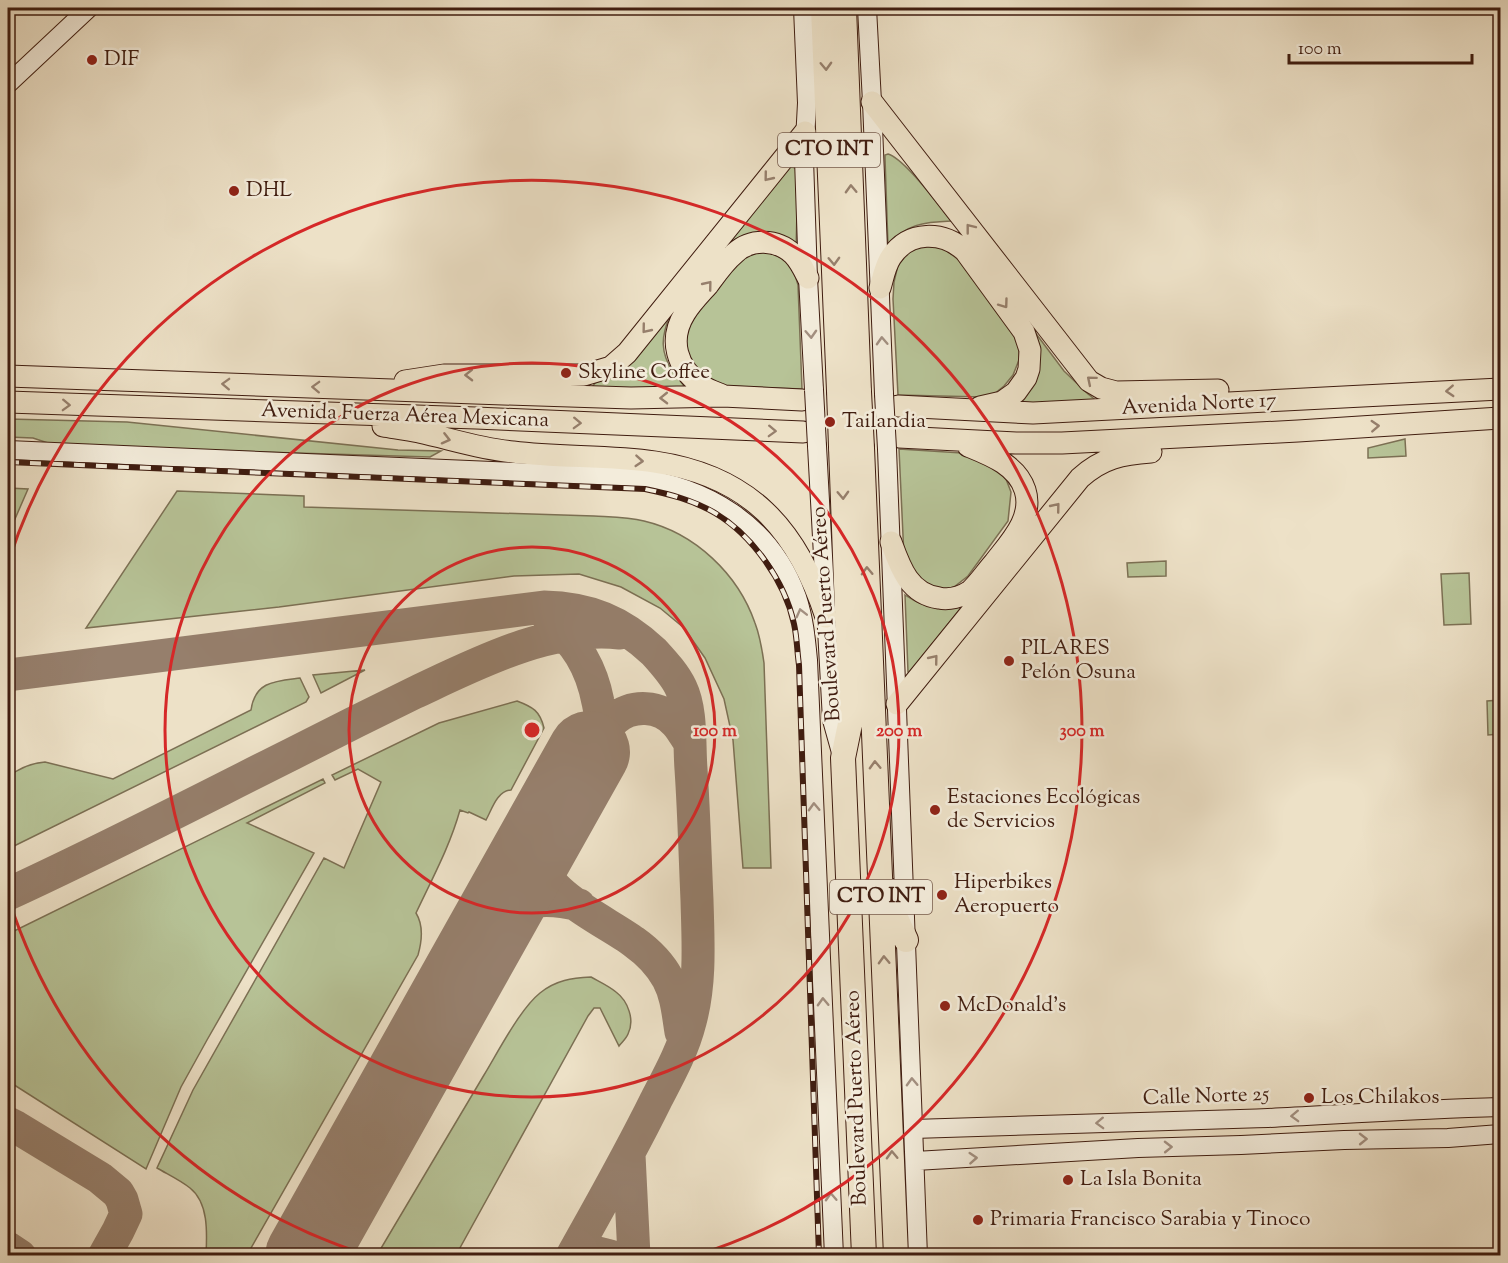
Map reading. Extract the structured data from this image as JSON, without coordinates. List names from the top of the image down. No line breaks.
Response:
{"streets":{"highway":["CTO INT","Boulevard Puerto Aéreo"],"main road":["Avenida Norte 17","Avenida Fuerza Aérea Mexicana"],"street":["Calle Norte 25"]},"crossings":[["CTO INT","Avenida Norte 17"],["CTO INT","Boulevard Puerto Aéreo"],["CTO INT","Calle Norte 25"],["Avenida Fuerza Aérea Mexicana","Boulevard Puerto Aéreo"]],"places":["DIF","DHL","Skyline Coffee","Tailandia","PILARES Pelón Osuna","Estaciones Ecológicas de Servicios","Hiperbikes Aeropuerto","McDonald's","Los Chilakos","La Isla Bonita","Primaria Francisco Sarabia y Tinoco"],"scale_bar":"100 m","rings":["100 m","200 m","300 m"]}
